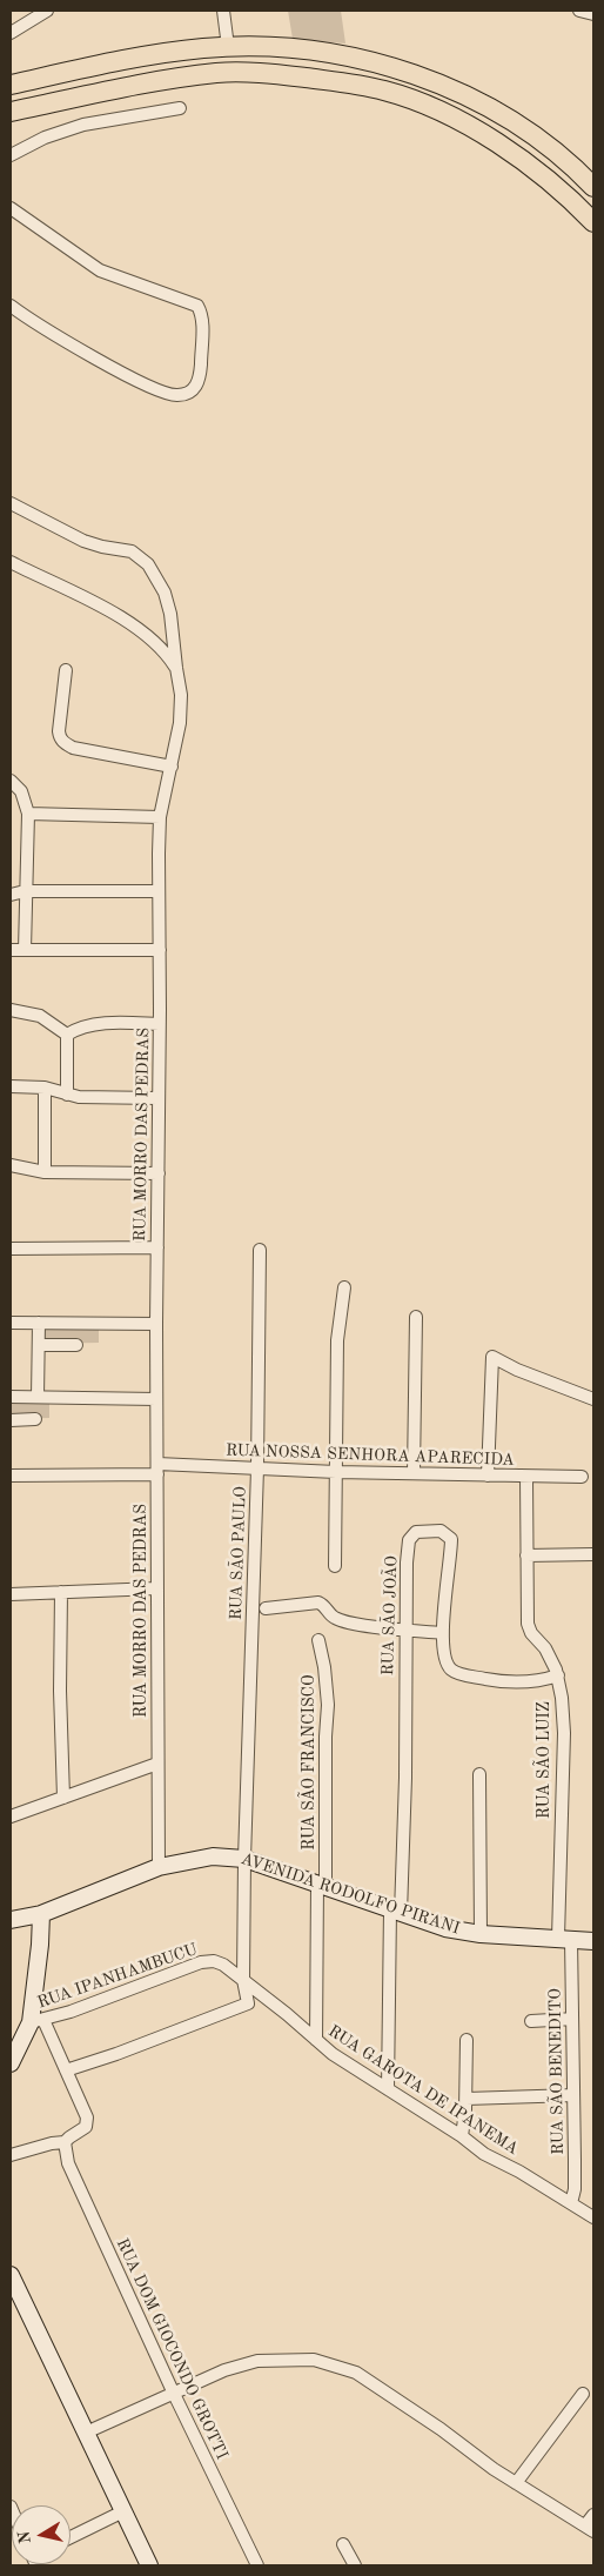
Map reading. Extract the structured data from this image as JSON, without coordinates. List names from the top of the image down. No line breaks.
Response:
{"streets":{"main road":["AVENIDA RODOLFO PIRANI"],"street":["RUA MORRO DAS PEDRAS","RUA NOSSA SENHORA APARECIDA","RUA SÃO PAULO","RUA SÃO JOÃO","RUA SÃO LUIZ","RUA SÃO FRANCISCO","RUA IPANHAMBUCU","RUA SÃO BENEDITO","RUA GAROTA DE IPANEMA","RUA DOM GIOCONDO GROTTI"]},"crossings":[["RUA MORRO DAS PEDRAS","RUA NOSSA SENHORA APARECIDA"],["RUA MORRO DAS PEDRAS","AVENIDA RODOLFO PIRANI"],["RUA NOSSA SENHORA APARECIDA","RUA SÃO PAULO"],["RUA NOSSA SENHORA APARECIDA","RUA SÃO LUIZ"],["RUA SÃO PAULO","AVENIDA RODOLFO PIRANI"],["RUA SÃO PAULO","RUA IPANHAMBUCU"],["RUA SÃO PAULO","RUA GAROTA DE IPANEMA"],["RUA SÃO JOÃO","RUA SÃO LUIZ"],["RUA SÃO JOÃO","AVENIDA RODOLFO PIRANI"],["RUA SÃO JOÃO","RUA GAROTA DE IPANEMA"],["RUA SÃO LUIZ","AVENIDA RODOLFO PIRANI"],["RUA SÃO LUIZ","RUA SÃO BENEDITO"],["RUA SÃO FRANCISCO","AVENIDA RODOLFO PIRANI"],["RUA SÃO FRANCISCO","RUA GAROTA DE IPANEMA"],["AVENIDA RODOLFO PIRANI","RUA SÃO BENEDITO"],["RUA IPANHAMBUCU","RUA GAROTA DE IPANEMA"],["RUA SÃO BENEDITO","RUA GAROTA DE IPANEMA"]],"north":"left"}
